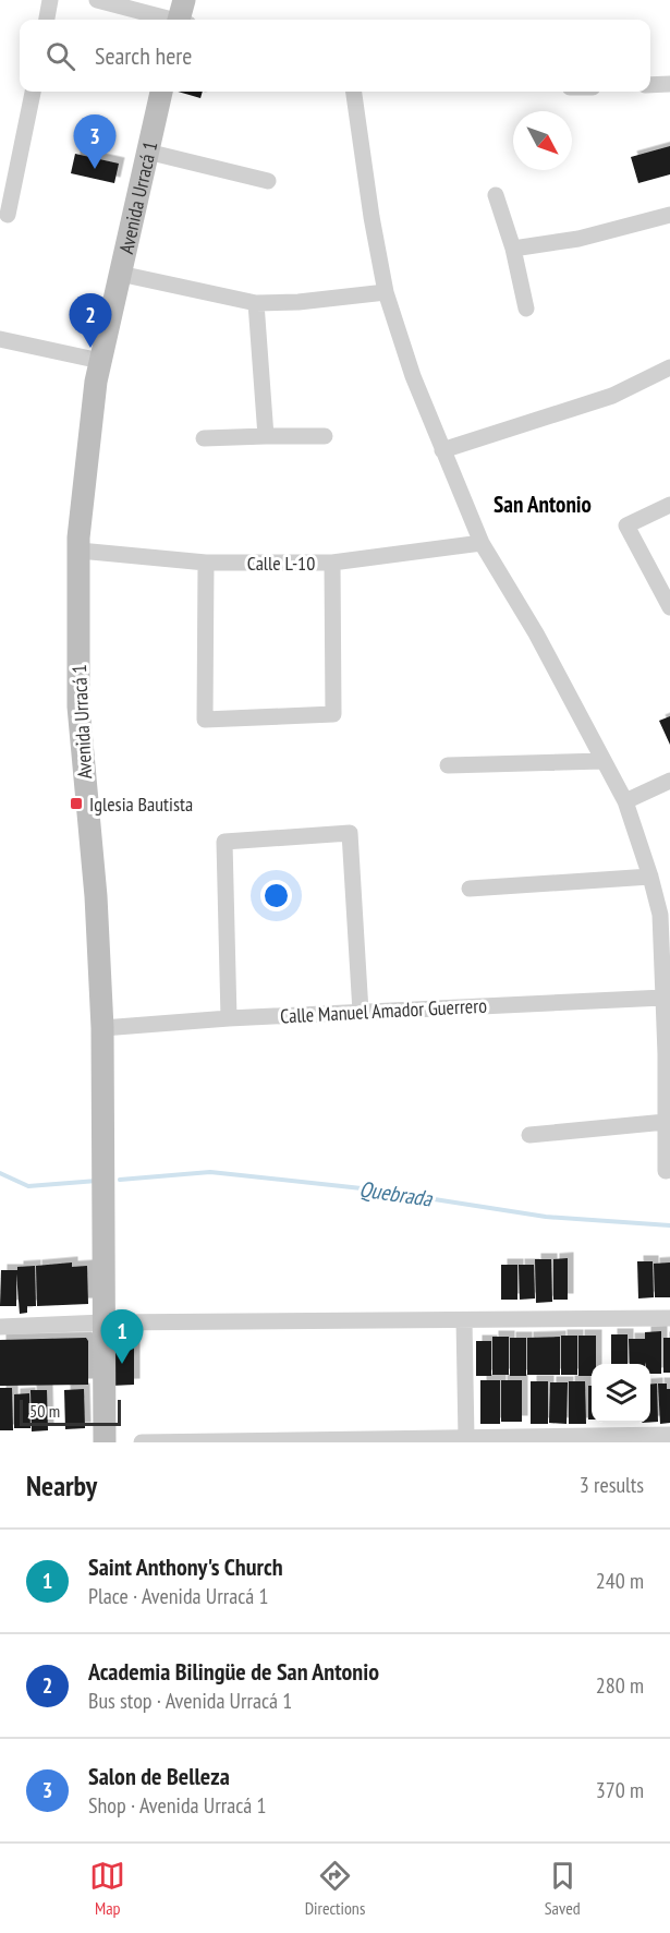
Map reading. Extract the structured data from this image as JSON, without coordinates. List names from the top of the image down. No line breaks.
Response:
{"streets":{"street":["Avenida Urracá 1","Calle L-10","Calle Manuel Amador Guerrero"]},"crossings":[["Avenida Urracá 1","Calle L-10"],["Avenida Urracá 1","Calle Manuel Amador Guerrero"]],"districts":["San Antonio"],"water":["Quebrada"],"places":{"transit":["Iglesia Bautista"]},"scale_bar":"50 m","north":"bottom right","page":{"search":"Search here","pins":["3","2","1"],"scale":"50 m","heading":["Nearby","3 results"],"list":[{"mark":"1","name":"Saint Anthony's Church","note":"Place · Avenida Urracá 1","value":"240 m"},{"mark":"2","name":"Academia Bilingüe de San Antonio","note":"Bus stop · Avenida Urracá 1","value":"280 m"},{"mark":"3","name":"Salon de Belleza","note":"Shop · Avenida Urracá 1","value":"370 m"}],"nav":["Map","Directions","Saved"]}}
